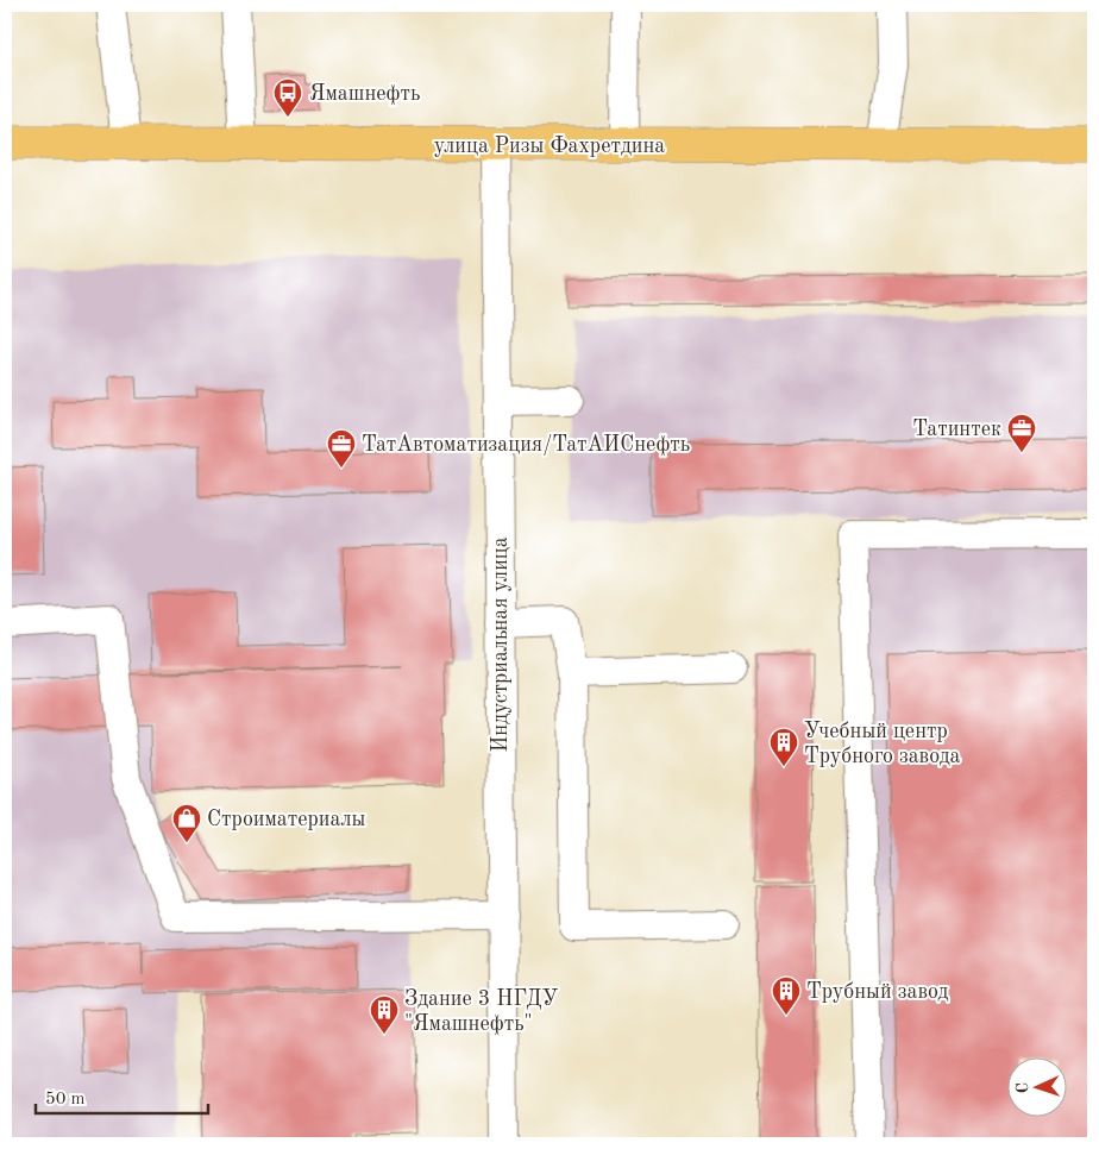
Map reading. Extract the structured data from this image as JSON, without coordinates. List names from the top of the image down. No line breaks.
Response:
{"streets":{"main road":["улица Ризы Фахретдина"],"street":["Индустриальная улица"]},"crossings":[["улица Ризы Фахретдина","Индустриальная улица"]],"places":{"bus stop":["Ямашнефть"],"office":["Татинтек","ТатАвтоматизация/ТатАИСнефть"],"building":["Учебный центр Трубного завода","Трубный завод","Здание 3 НГДУ \"Ямашнефть\""],"shop":["Строиматериалы"]},"scale_bar":"50 m","north":"left"}
